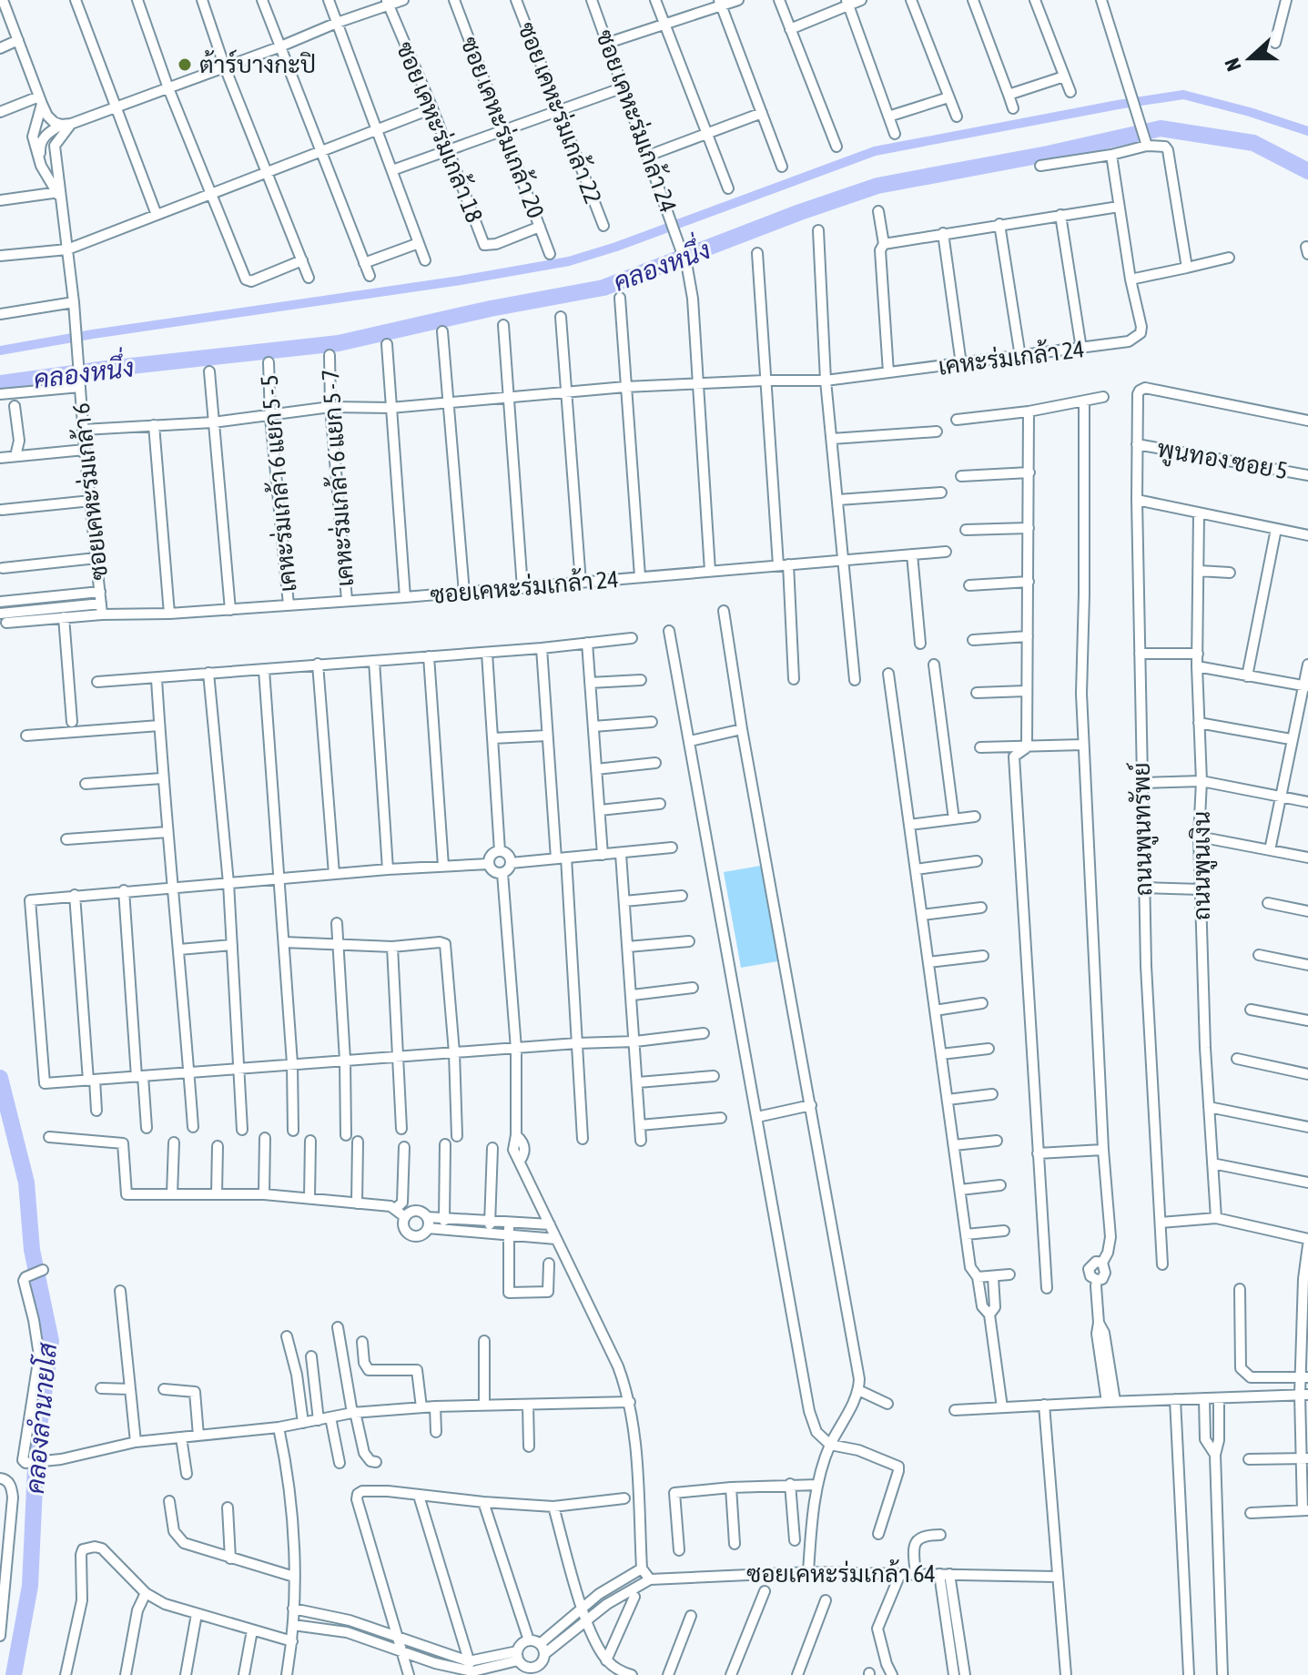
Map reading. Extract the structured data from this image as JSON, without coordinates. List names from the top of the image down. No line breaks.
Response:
{"streets":{"street":["ซอย เคหะร่มเกล้า 22","ซอย เคหะร่มเกล้า 24","ซอย เคหะร่มเกล้า 20","ซอย เคหะร่มเกล้า 18","เคหะร่มเกล้า 24","พูนทอง ซอย 5","เคหะร่มเกล้า 6 แยก 5 - 7","เคหะร่มเกล้า 6 แยก 5 - 5","ซอยเคหะร่มเกล้า 6","ซอยเคหะร่มเกล้า 24","ถนนพูนทรัพย์","ถนนพูนเงิน","ซอยเคหะร่มเกล้า 64"]},"crossings":[["ซอย เคหะร่มเกล้า 24","เคหะร่มเกล้า 24"],["ซอย เคหะร่มเกล้า 24","ซอยเคหะร่มเกล้า 24"],["ซอย เคหะร่มเกล้า 20","ซอย เคหะร่มเกล้า 18"],["เคหะร่มเกล้า 24","เคหะร่มเกล้า 6 แยก 5 - 7"],["เคหะร่มเกล้า 24","เคหะร่มเกล้า 6 แยก 5 - 5"],["เคหะร่มเกล้า 24","ซอยเคหะร่มเกล้า 6"],["พูนทอง ซอย 5","ถนนพูนทรัพย์"],["เคหะร่มเกล้า 6 แยก 5 - 7","ซอยเคหะร่มเกล้า 24"],["เคหะร่มเกล้า 6 แยก 5 - 5","ซอยเคหะร่มเกล้า 24"],["ซอยเคหะร่มเกล้า 6","ซอยเคหะร่มเกล้า 24"]],"water":["คลองหนึ่ง","คลองลำนายโส"],"places":["ต้าร์บางกะปิ"],"north":"left"}
